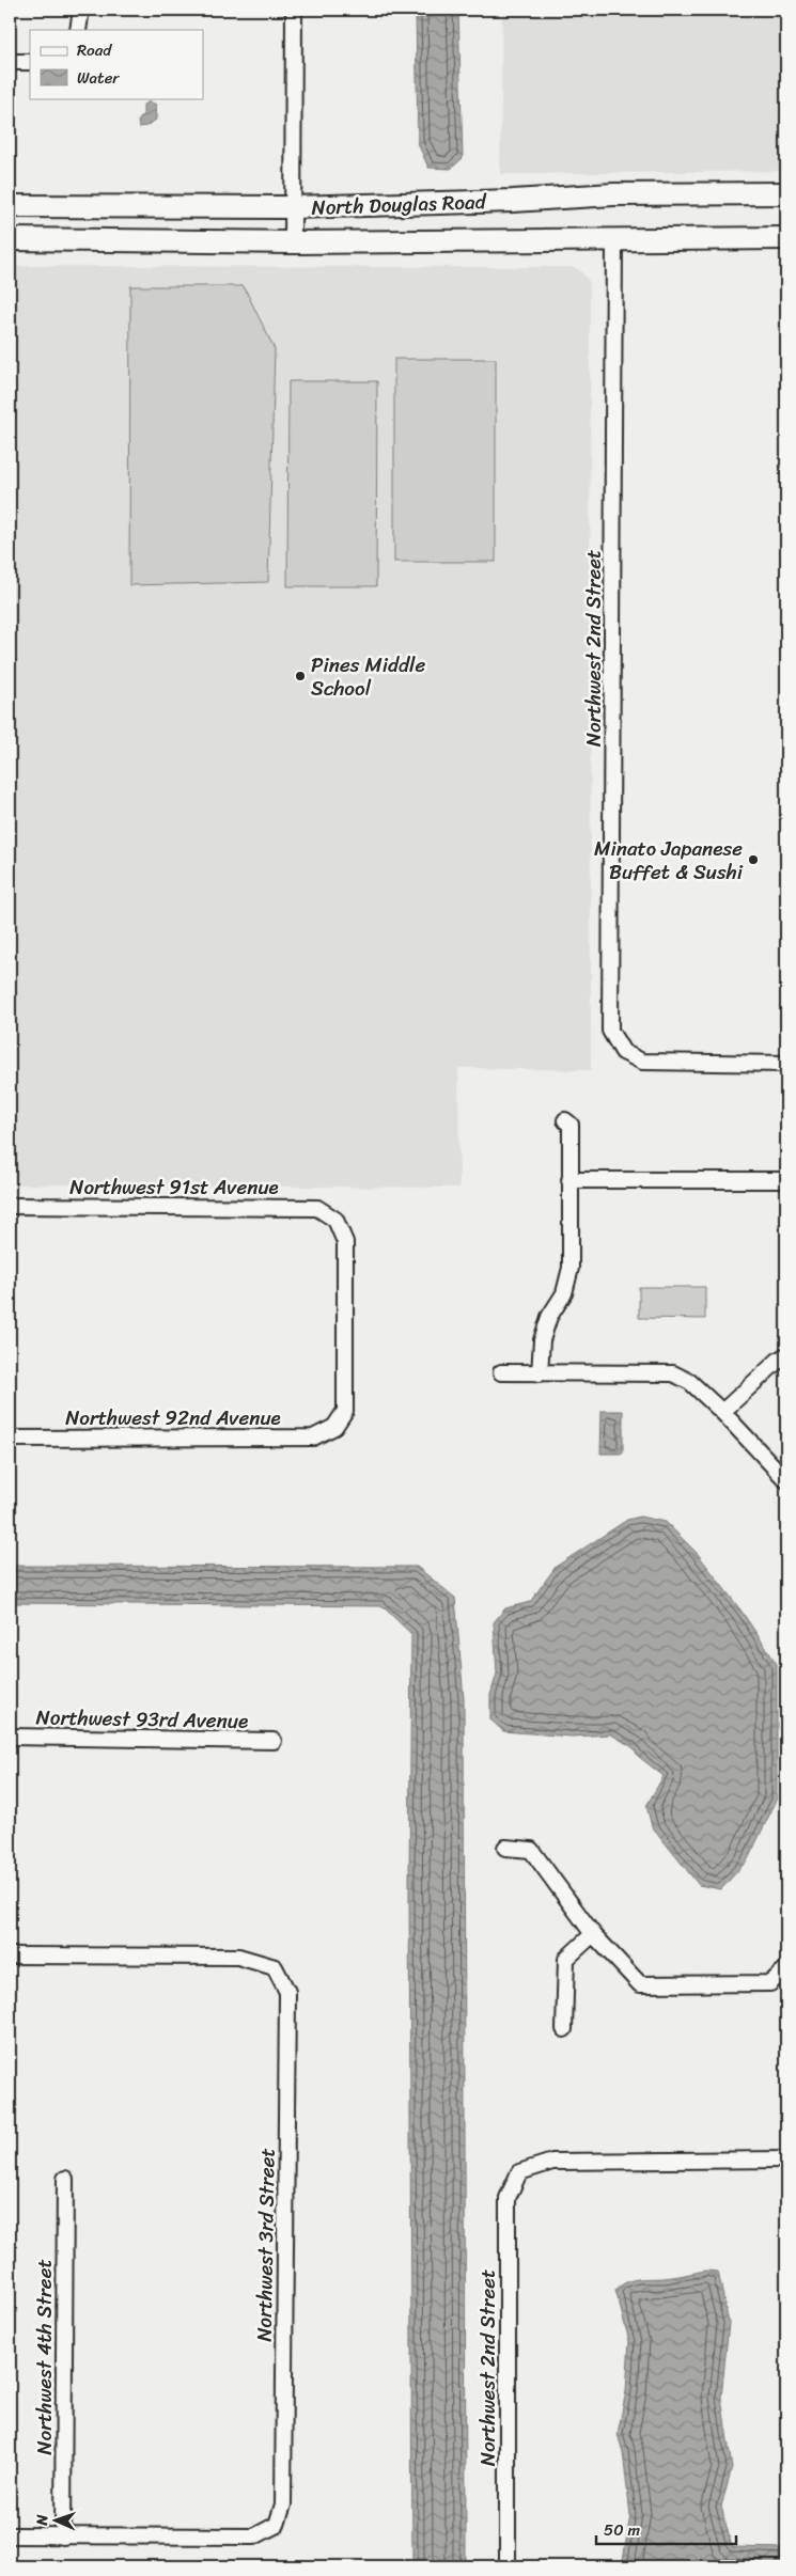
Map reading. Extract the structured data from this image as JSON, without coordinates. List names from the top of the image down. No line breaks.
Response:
{"streets":{"main road":["North Douglas Road"],"street":["Northwest 2nd Street","Northwest 91st Avenue","Northwest 92nd Avenue","Northwest 93rd Avenue","Northwest 3rd Street","Northwest 4th Street"]},"crossings":[["North Douglas Road","Northwest 2nd Street"],["Northwest 91st Avenue","Northwest 92nd Avenue"],["Northwest 3rd Street","Northwest 4th Street"]],"places":["Pines Middle School","Minato Japanese Buffet & Sushi"],"legend":["Road","Water"],"scale_bar":"50 m","north":"left"}
